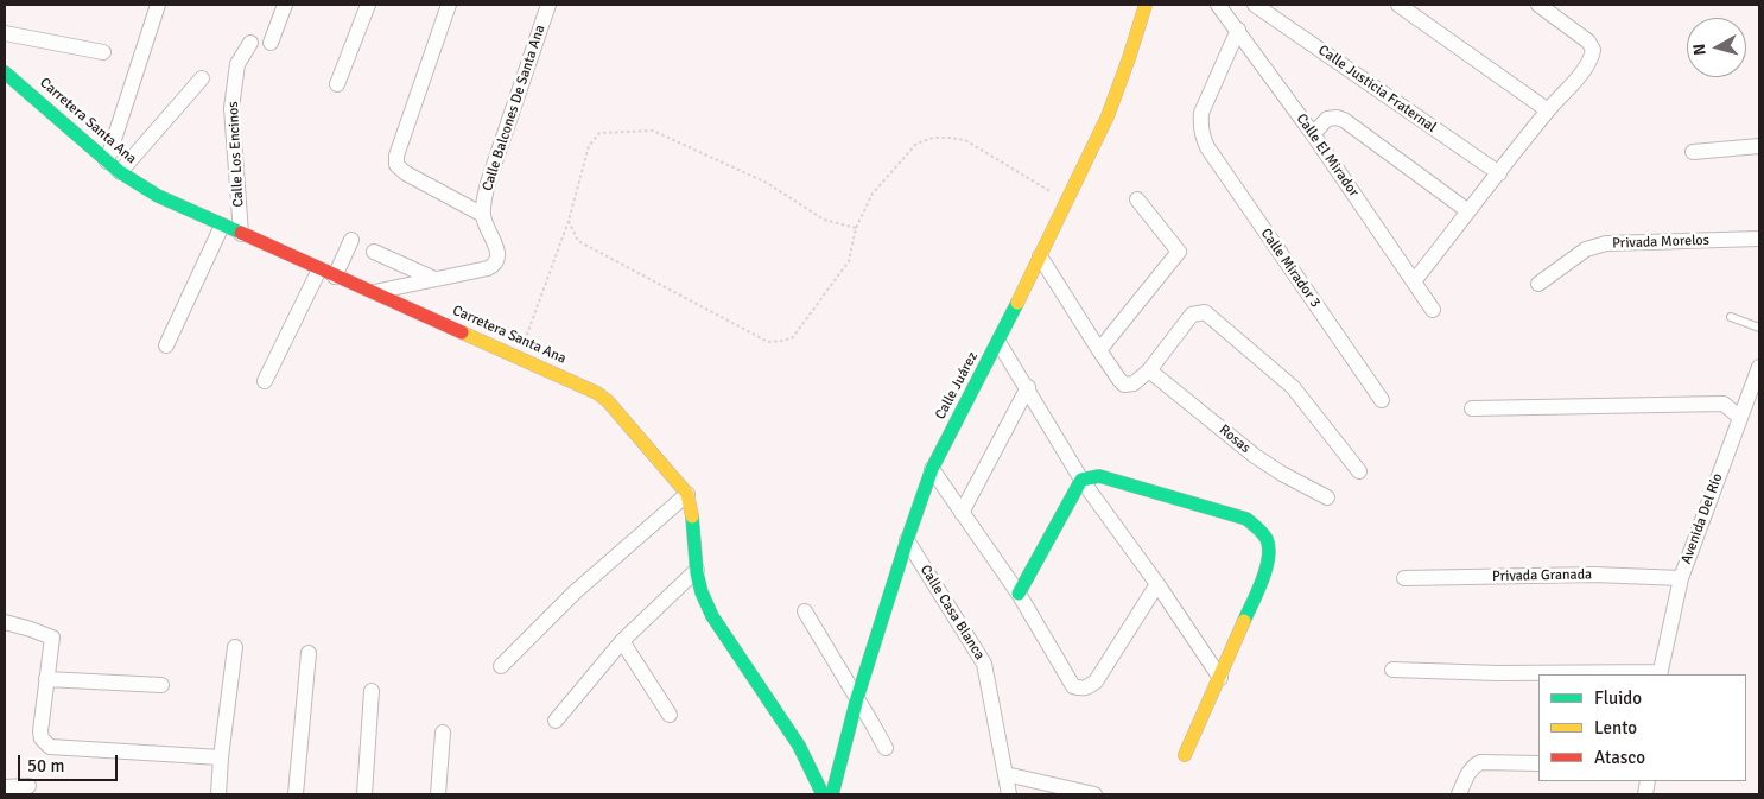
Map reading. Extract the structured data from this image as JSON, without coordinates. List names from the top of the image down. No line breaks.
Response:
{"streets":{"street":["Calle Justicia Fraternal","Calle Balcones De Santa Ana","Carretera Santa Ana","Calle Los Encinos","Calle El Mirador","Privada Morelos","Calle Mirador 3","Calle Juárez","Rosas","Avenida Del Río","Privada Granada","Calle Casa Blanca"]},"crossings":[["Carretera Santa Ana","Calle Los Encinos"],["Calle El Mirador","Calle Mirador 3"],["Calle Juárez","Calle Casa Blanca"],["Avenida Del Río","Privada Granada"]],"legend":["Fluido","Lento","Atasco"],"scale_bar":"50 m","north":"left"}
